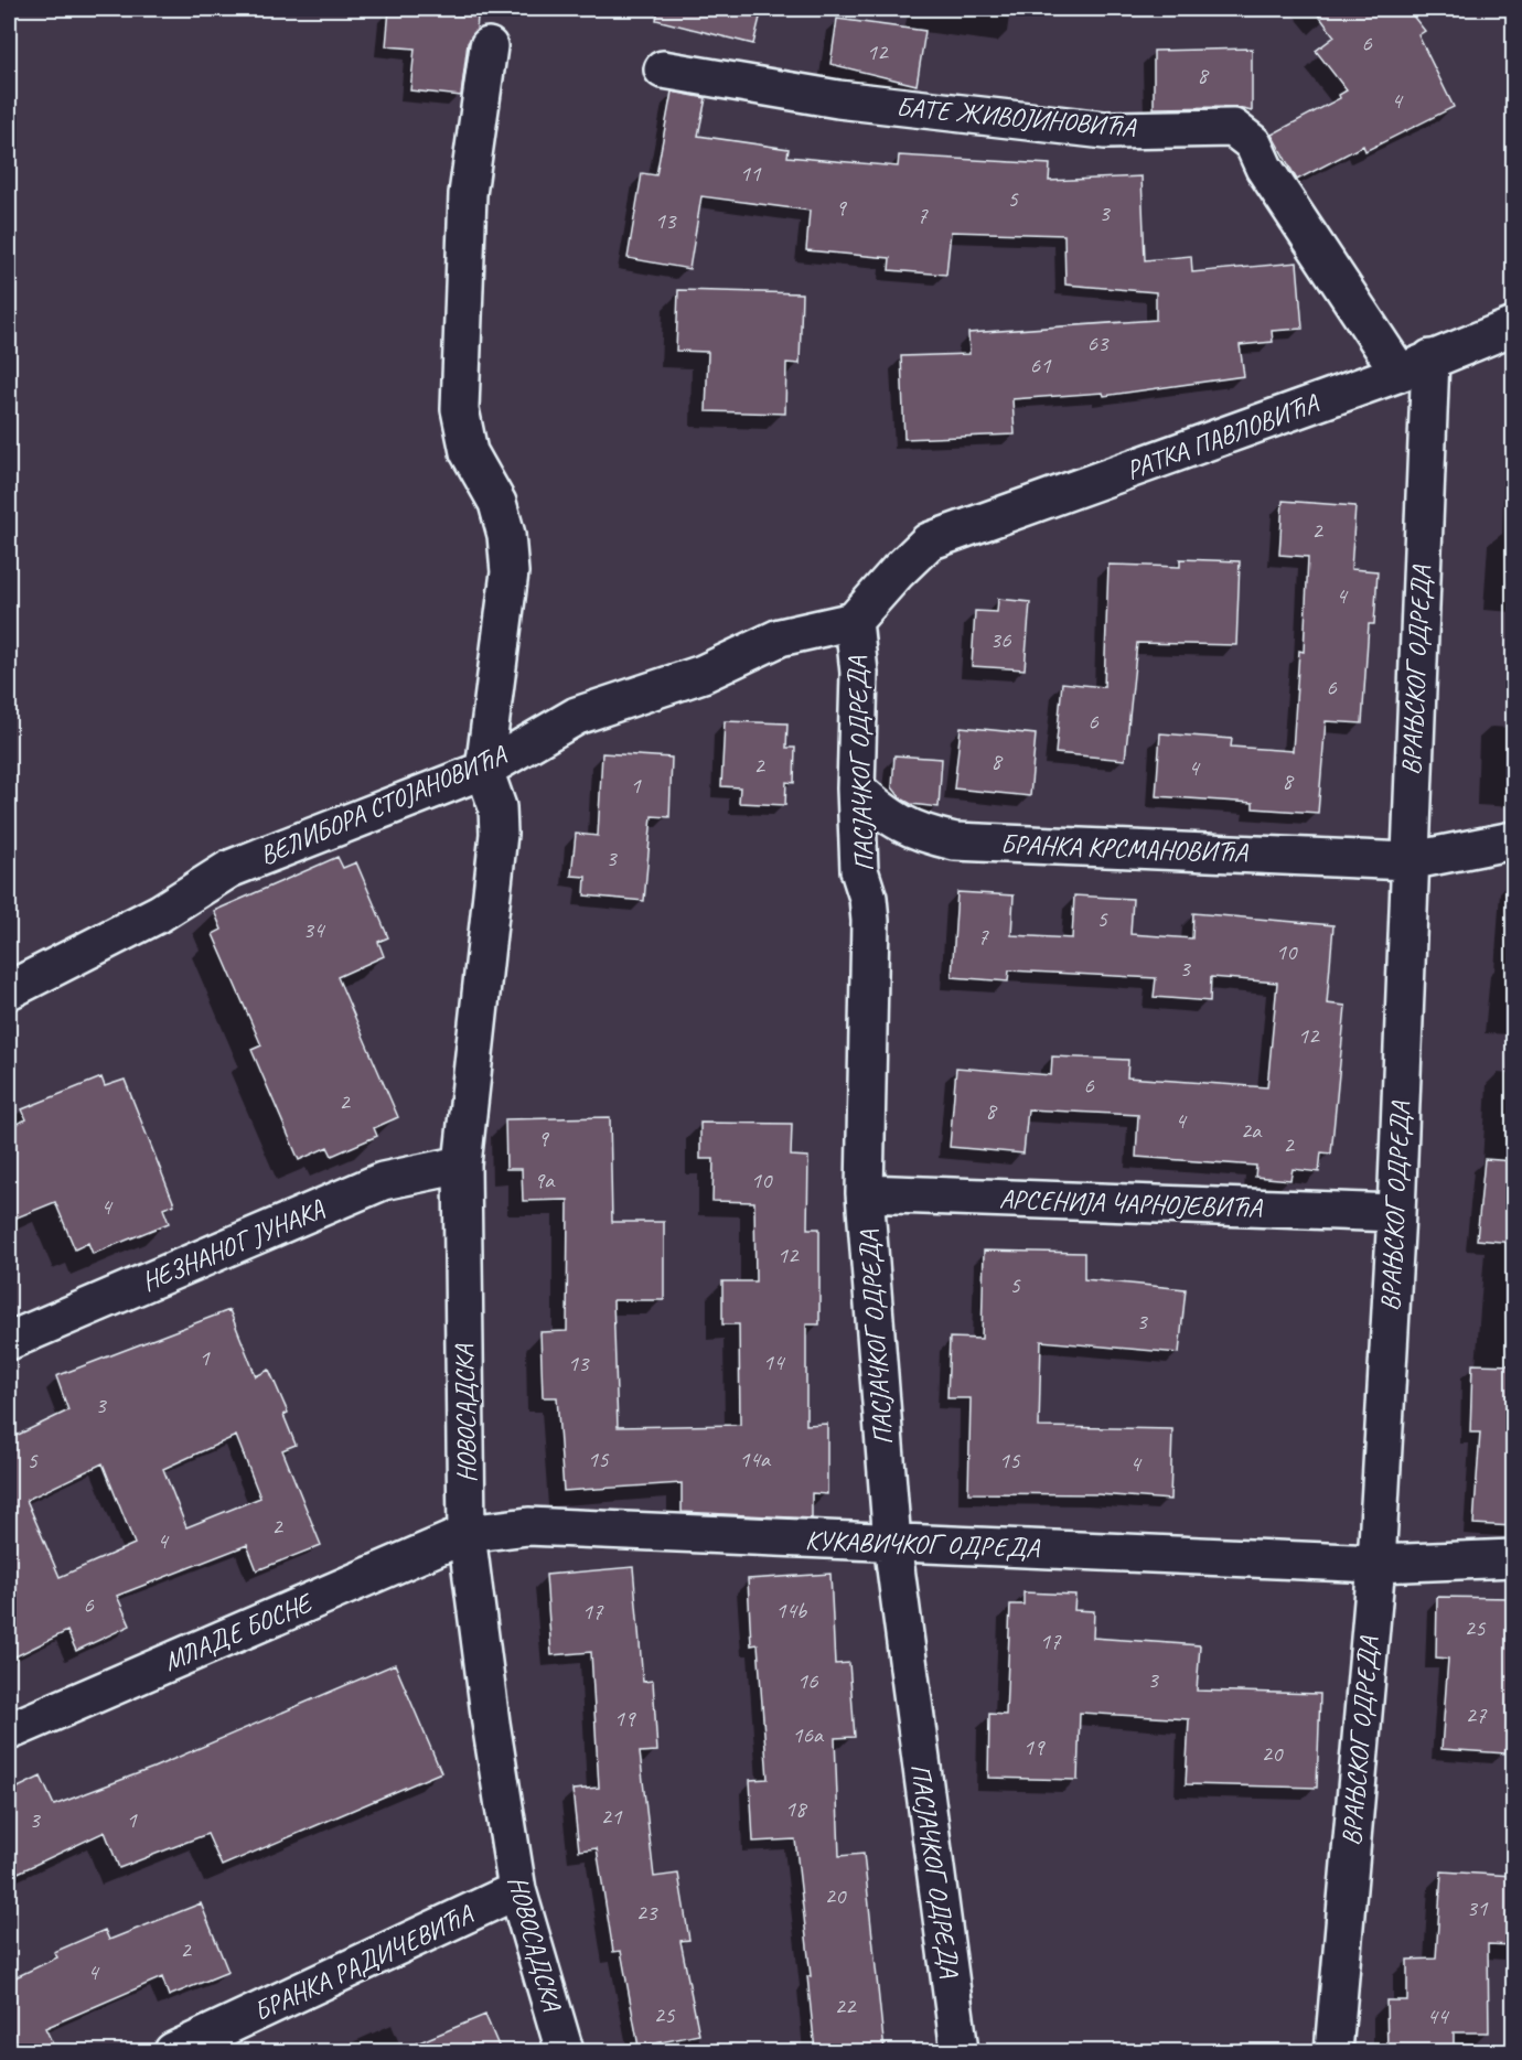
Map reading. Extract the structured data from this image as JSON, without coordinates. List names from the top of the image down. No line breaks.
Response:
{"streets":{"street":["БАТЕ ЖИВОЈИНОВИЋА","РАТКА ПАВЛОВИЋА","ВРАЊСКОГ ОДРЕДА","ПАСЈАЧКОГ ОДРЕДА","ВЕЛИБОРА СТОЈАНОВИЋА","БРАНКА КРСМАНОВИЋА","АРСЕНИЈА ЧАРНОЈЕВИЋА","НЕЗНАНОГ ЈУНАКА","НОВОСАДСКА","КУКАВИЧКОГ ОДРЕДА","МЛАДЕ БОСНЕ","БРАНКА РАДИЧЕВИЋА"]},"crossings":[["БАТЕ ЖИВОЈИНОВИЋА","РАТКА ПАВЛОВИЋА"],["БАТЕ ЖИВОЈИНОВИЋА","ВРАЊСКОГ ОДРЕДА"],["РАТКА ПАВЛОВИЋА","ВРАЊСКОГ ОДРЕДА"],["РАТКА ПАВЛОВИЋА","ПАСЈАЧКОГ ОДРЕДА"],["РАТКА ПАВЛОВИЋА","ВЕЛИБОРА СТОЈАНОВИЋА"],["ВРАЊСКОГ ОДРЕДА","БРАНКА КРСМАНОВИЋА"],["ВРАЊСКОГ ОДРЕДА","АРСЕНИЈА ЧАРНОЈЕВИЋА"],["ВРАЊСКОГ ОДРЕДА","КУКАВИЧКОГ ОДРЕДА"],["ПАСЈАЧКОГ ОДРЕДА","ВЕЛИБОРА СТОЈАНОВИЋА"],["ПАСЈАЧКОГ ОДРЕДА","БРАНКА КРСМАНОВИЋА"],["ПАСЈАЧКОГ ОДРЕДА","АРСЕНИЈА ЧАРНОЈЕВИЋА"],["ПАСЈАЧКОГ ОДРЕДА","КУКАВИЧКОГ ОДРЕДА"],["ВЕЛИБОРА СТОЈАНОВИЋА","НОВОСАДСКА"],["НЕЗНАНОГ ЈУНАКА","НОВОСАДСКА"],["НОВОСАДСКА","КУКАВИЧКОГ ОДРЕДА"],["НОВОСАДСКА","МЛАДЕ БОСНЕ"],["НОВОСАДСКА","БРАНКА РАДИЧЕВИЋА"],["КУКАВИЧКОГ ОДРЕДА","МЛАДЕ БОСНЕ"]],"house_numbers":["6","12","8","4","11","5","9","3","7","13","63","61","2","4","36","6","6","8","2","4","8","1","3","5","34","7","10","3","12","6","2","8","4","2a","9","2","9a","10","4","12","5","3","1","14","13","3","15","14a","5","15","4","2","4","6","14b","17","25","17","3","16","27","19","16a","19","20","18","21","3","1","20","31","23","2","4","22","25","44"]}
